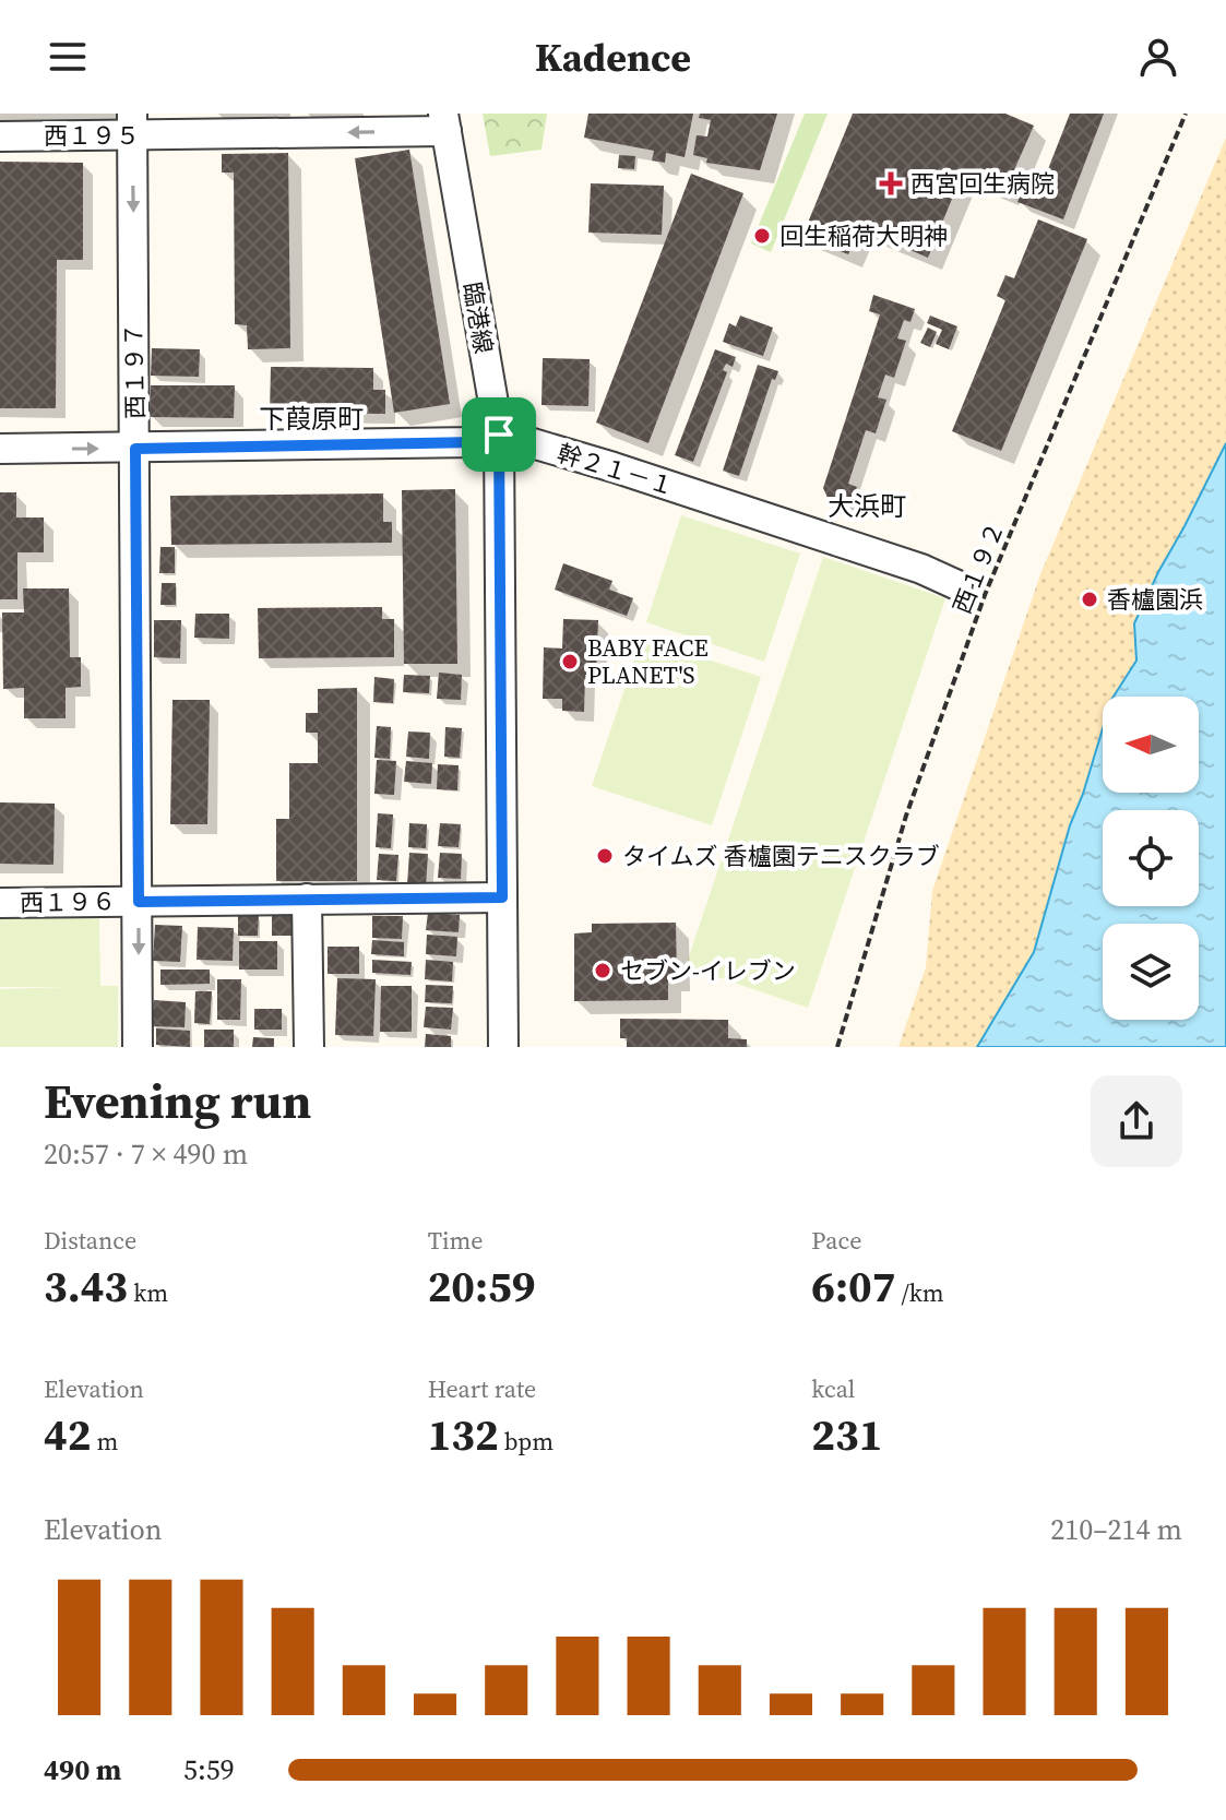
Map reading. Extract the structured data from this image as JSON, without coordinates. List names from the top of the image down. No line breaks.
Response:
{"streets":{"street":["西１９５","臨港線","西１９７","幹２１－１","西１９６"],"path":["西１９２"]},"crossings":[["西１９５","臨港線"],["西１９５","西１９７"],["臨港線","幹２１－１"],["臨港線","西１９６"],["西１９７","幹２１－１"],["西１９７","西１９６"]],"one_way":["西１９５"],"districts":["下葭原町","大浜町"],"places":{"health":["西宮回生病院"],"other":["回生稲荷大明神","香櫨園浜","BABY FACE PLANET'S","タイムズ 香櫨園テニスクラブ","セブン-イレブン"]},"north":"left","page":{"header":"Kadence","heading":["Evening run","20:57 · 7 × 490 m"],"stats":[["Distance","3.43 km"],["Time","20:59"],["Pace","6:07 /km"],["Elevation","42 m"],["Heart rate","132 bpm"],["kcal","231"]],"chart":["Elevation","210–214 m"],"list":[{"name":"490 m","note":"5:59"}]}}
